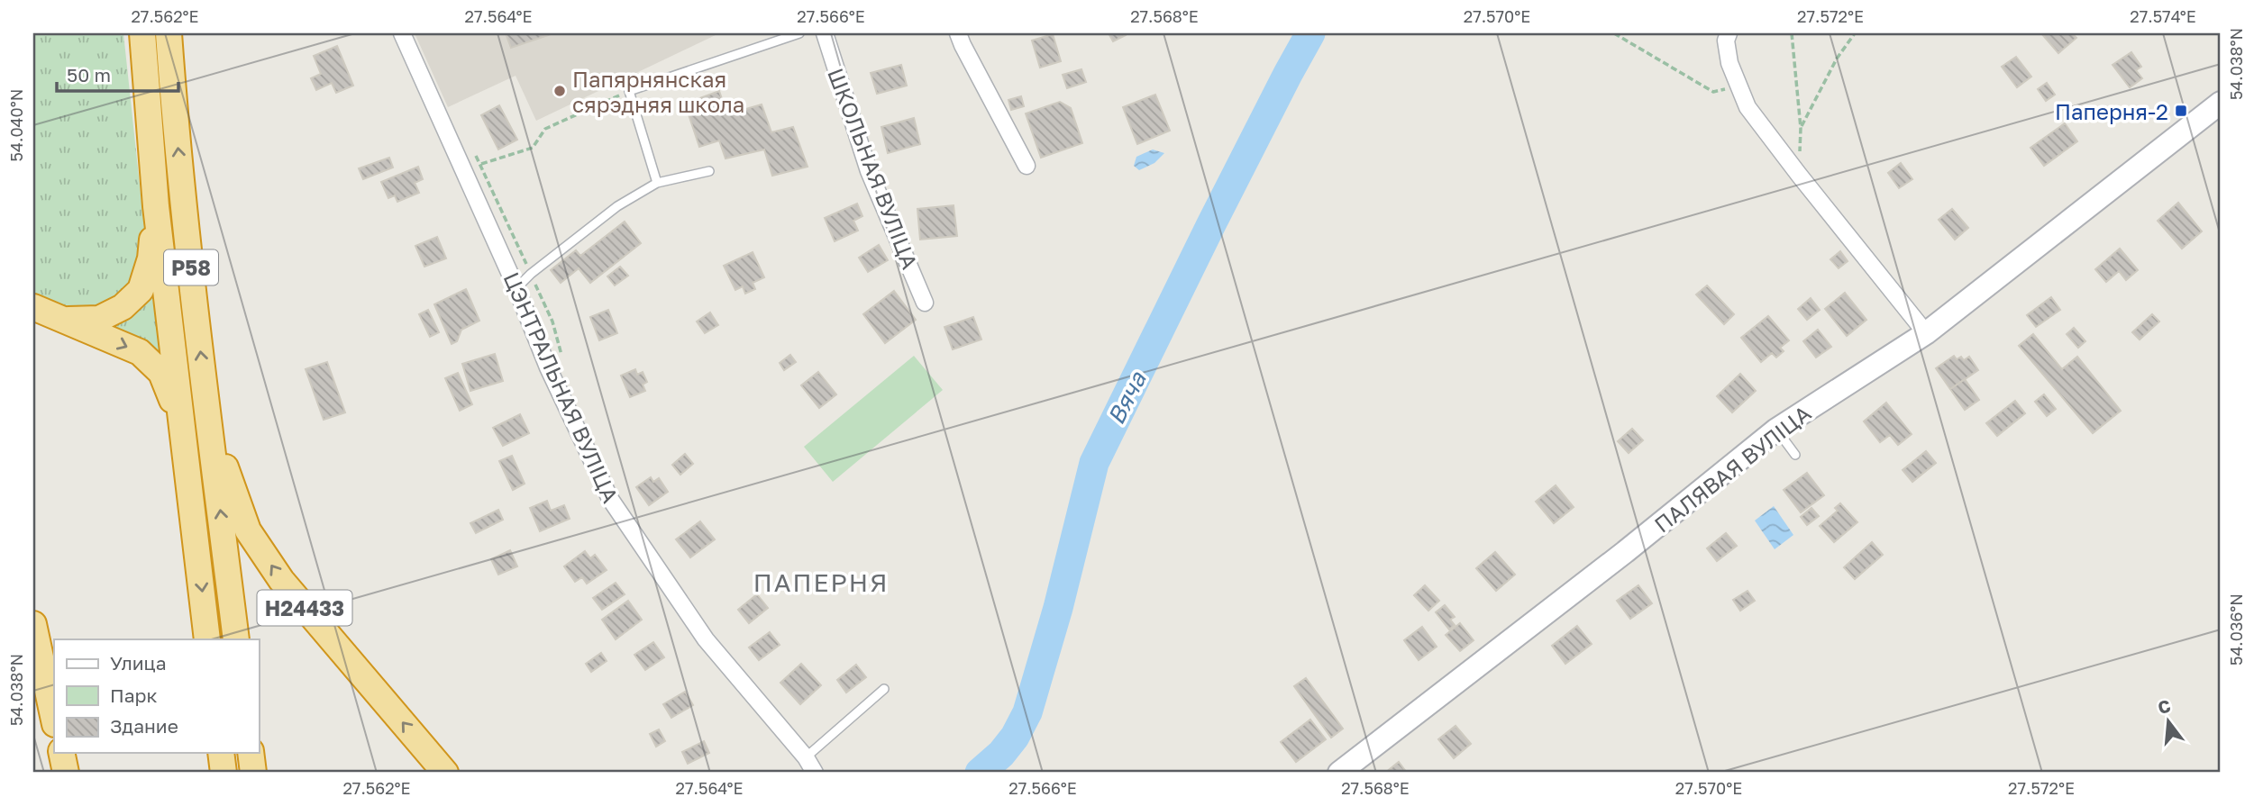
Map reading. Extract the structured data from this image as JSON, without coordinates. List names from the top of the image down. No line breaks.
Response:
{"streets":{"highway":["Р58","Н24433"],"main road":["ПАЛЯВАЯ ВУЛІЦА"],"street":["ШКОЛЬНАЯ ВУЛІЦА","ЦЭНТРАЛЬНАЯ ВУЛІЦА"]},"crossings":[["Р58","Н24433"]],"districts":["ПАПЕРНЯ"],"water":["Вяча"],"places":{"other":["Папярнянская сярэдняя школа"],"transit":["Паперня-2"]},"legend":["Улица","Парк","Здание"],"scale_bar":"50 m","north":"top","coordinates":["27.562°E","27.564°E","27.566°E","27.568°E","27.570°E","27.572°E","27.574°E","54.038°N","54.040°N","54.036°N"]}
